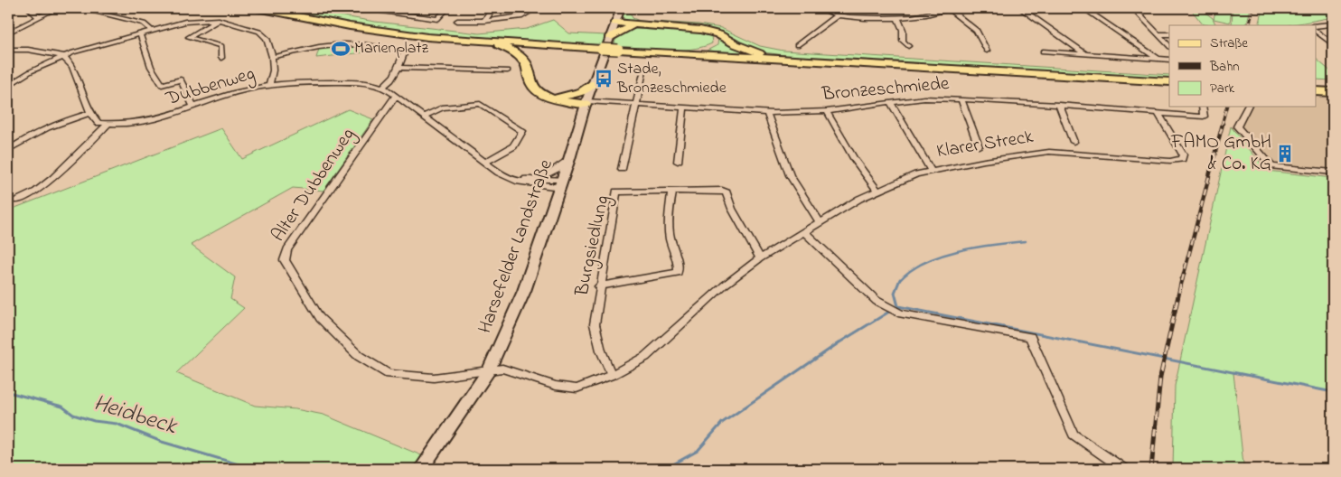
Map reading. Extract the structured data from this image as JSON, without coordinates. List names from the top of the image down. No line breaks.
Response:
{"streets":{"main road":["Harsefelder Landstraße"],"street":["Dubbenweg","Bronzeschmiede","Klarer Streck","Alter Dubbenweg","Burgsiedlung"]},"crossings":[["Dubbenweg","Alter Dubbenweg"],["Dubbenweg","Harsefelder Landstraße"],["Bronzeschmiede","Klarer Streck"],["Bronzeschmiede","Harsefelder Landstraße"],["Klarer Streck","Alter Dubbenweg"],["Klarer Streck","Burgsiedlung"],["Klarer Streck","Harsefelder Landstraße"],["Alter Dubbenweg","Harsefelder Landstraße"]],"water":["Heidbeck"],"places":{"sports":["Marienplatz"],"bus stop":["Stade, Bronzeschmiede"],"building":["FAMO GmbH & Co. KG"]},"legend":["Straße","Bahn","Park"]}
